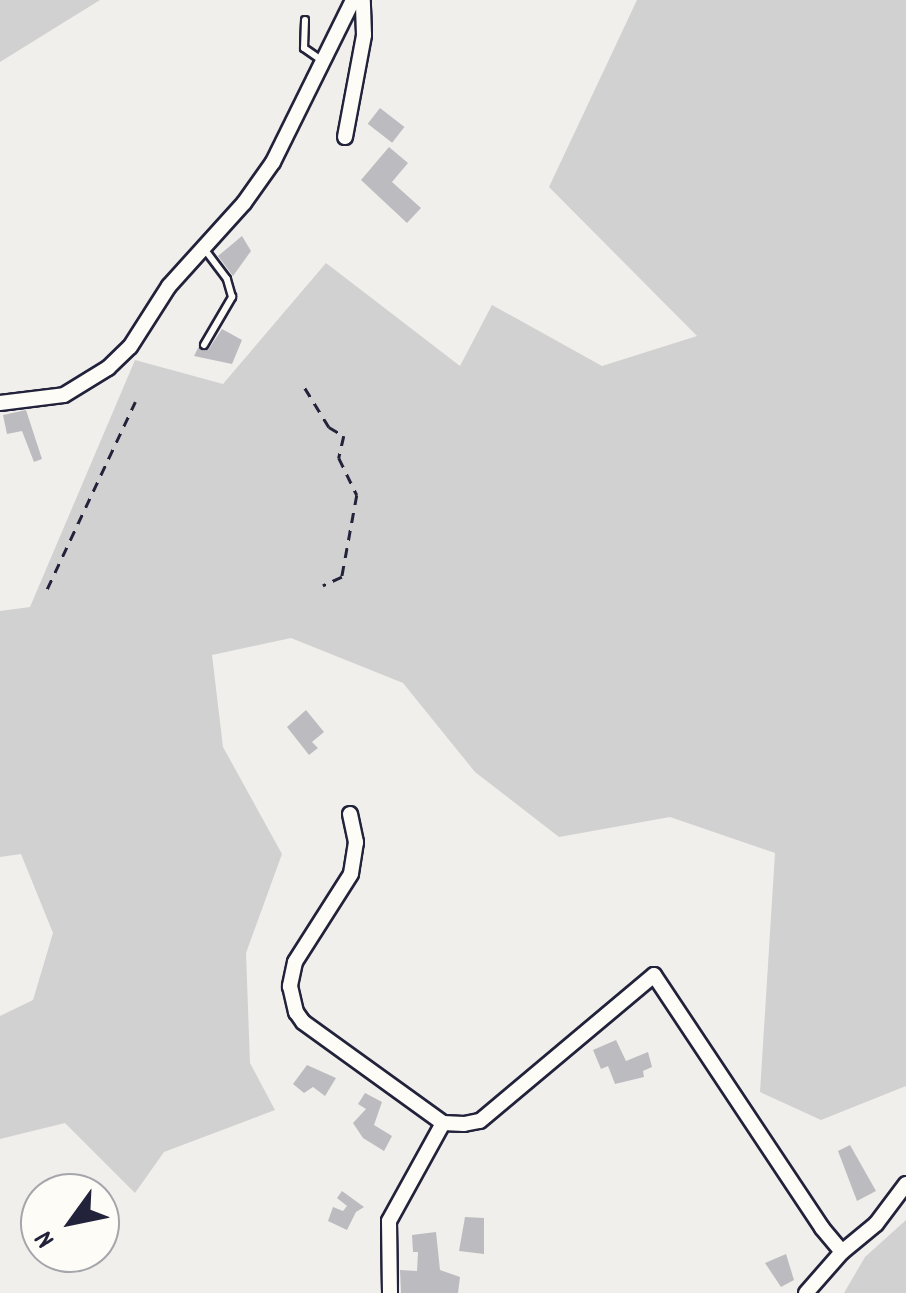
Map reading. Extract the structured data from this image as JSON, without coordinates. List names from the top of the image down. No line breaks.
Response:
{"north":"bottom left"}
